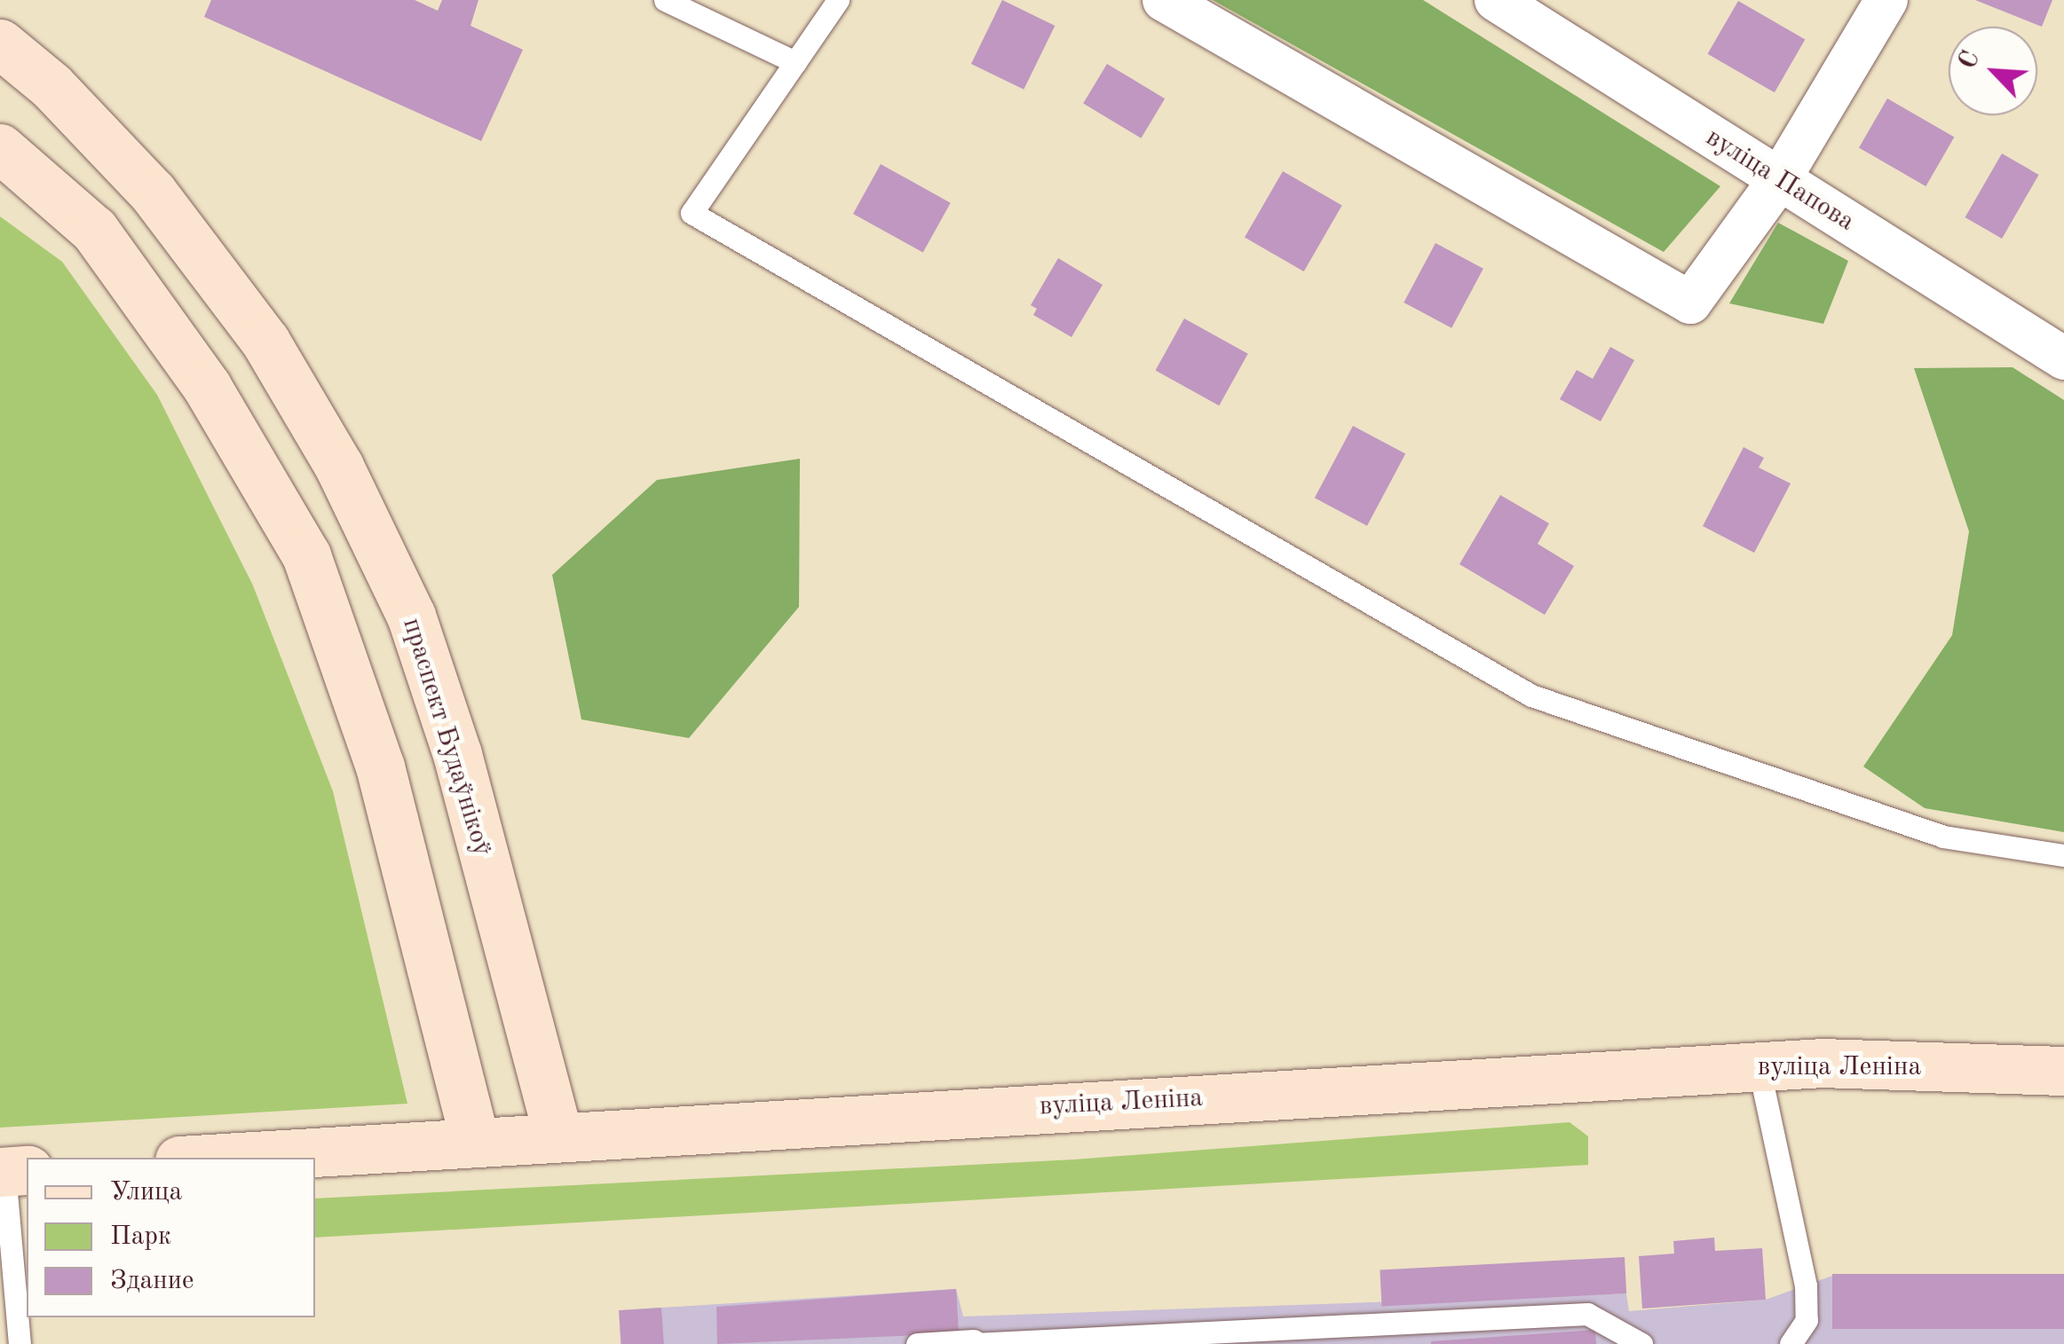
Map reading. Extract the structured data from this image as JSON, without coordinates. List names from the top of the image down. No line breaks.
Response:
{"streets":{"main road":["праспект Будаўнікоў","вуліца Леніна"],"street":["вуліца Папова"]},"crossings":[["праспект Будаўнікоў","вуліца Леніна"]],"legend":["Улица","Парк","Здание"],"north":"top left"}
